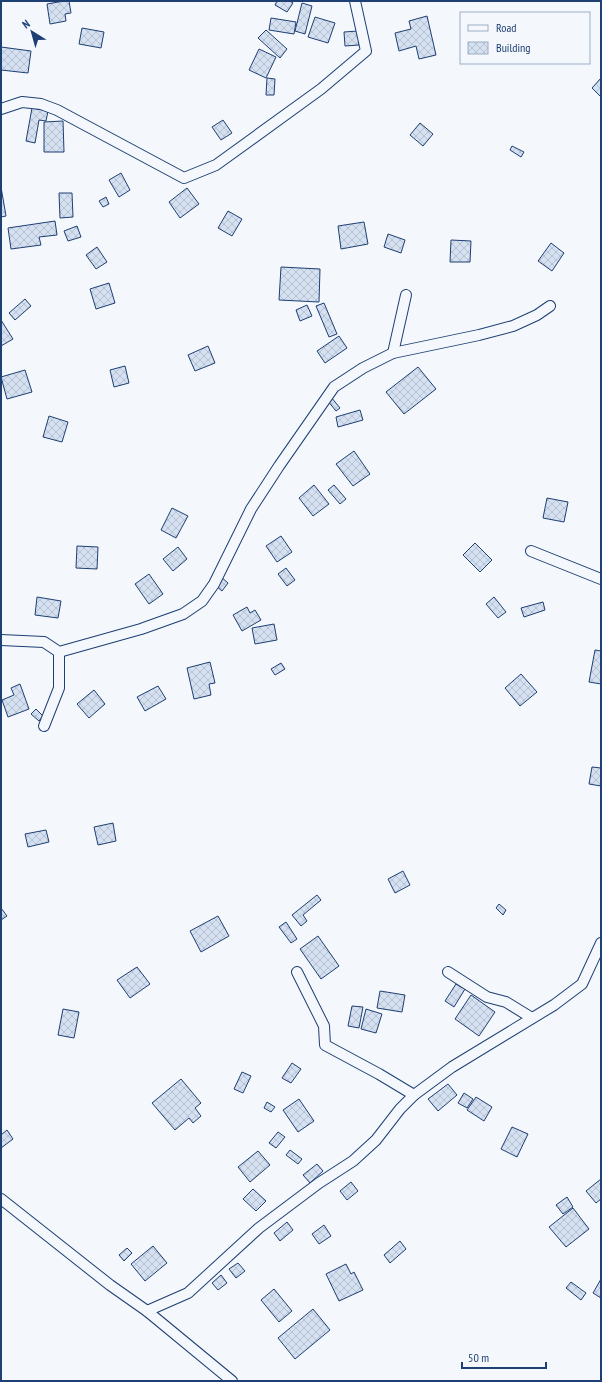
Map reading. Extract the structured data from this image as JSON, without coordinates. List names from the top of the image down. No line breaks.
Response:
{"legend":["Road","Building"],"scale_bar":"50 m","north":"top left"}
